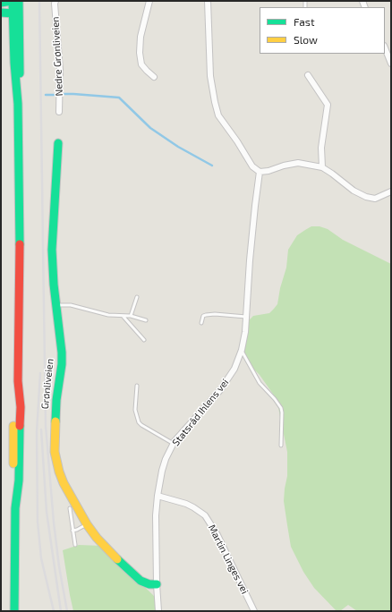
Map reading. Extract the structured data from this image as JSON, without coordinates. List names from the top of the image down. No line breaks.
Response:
{"streets":{"main road":["Grønliveien"],"street":["Nedre Grønliveien","Statsråd Ihlens vei","Martin Linges vei"]},"crossings":[["Grønliveien","Statsråd Ihlens vei"],["Statsråd Ihlens vei","Martin Linges vei"]],"legend":["Fast","Slow"]}
